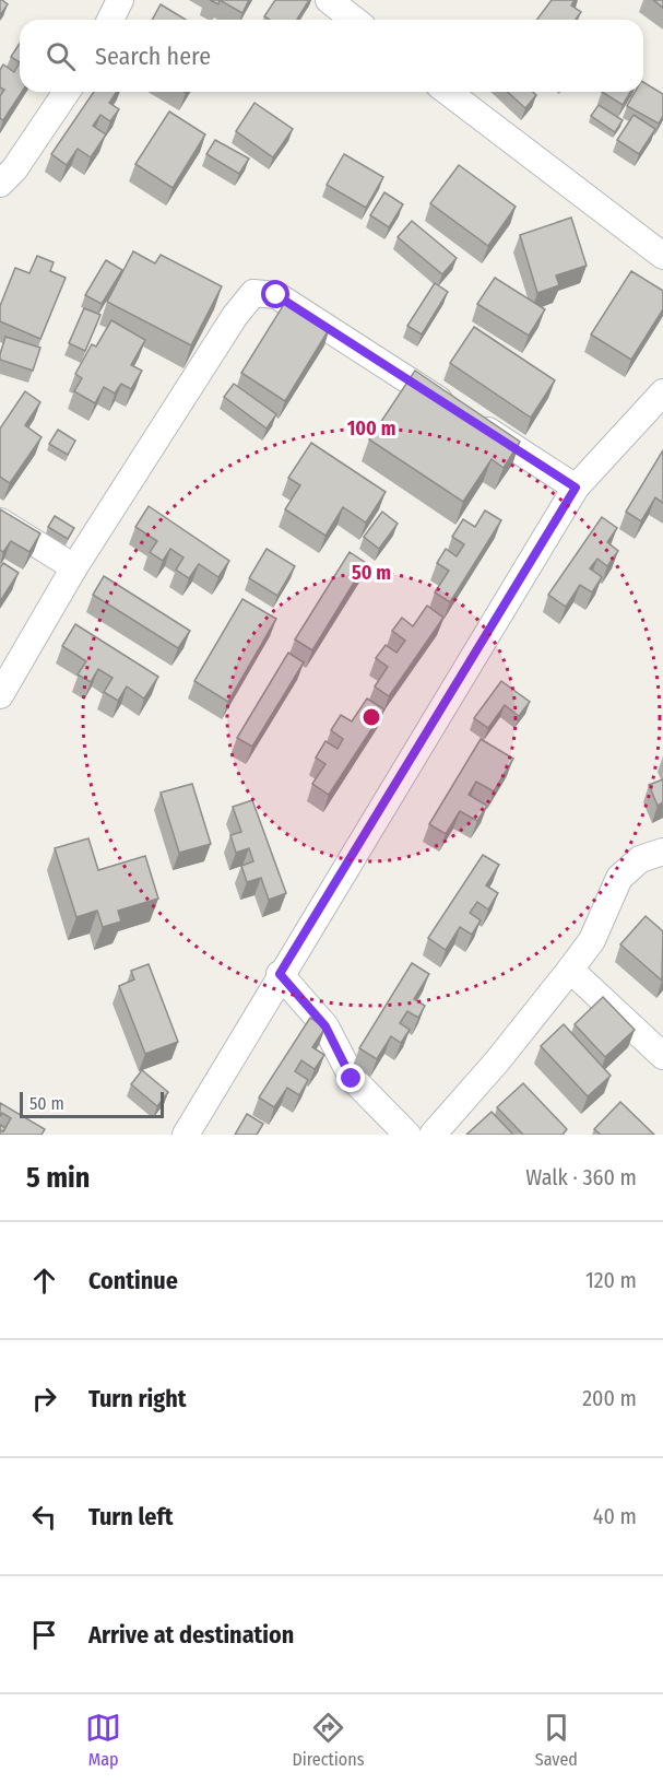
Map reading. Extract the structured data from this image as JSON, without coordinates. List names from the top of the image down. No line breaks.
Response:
{"scale_bar":"50 m","page":{"search":"Search here","scale":"50 m","heading":["5 min","Walk · 360 m"],"list":[["Continue","120 m"],["Turn right","200 m"],["Turn left","40 m"],"Arrive at destination"],"nav":["Map","Directions","Saved"]},"rings":["100 m","50 m"]}
